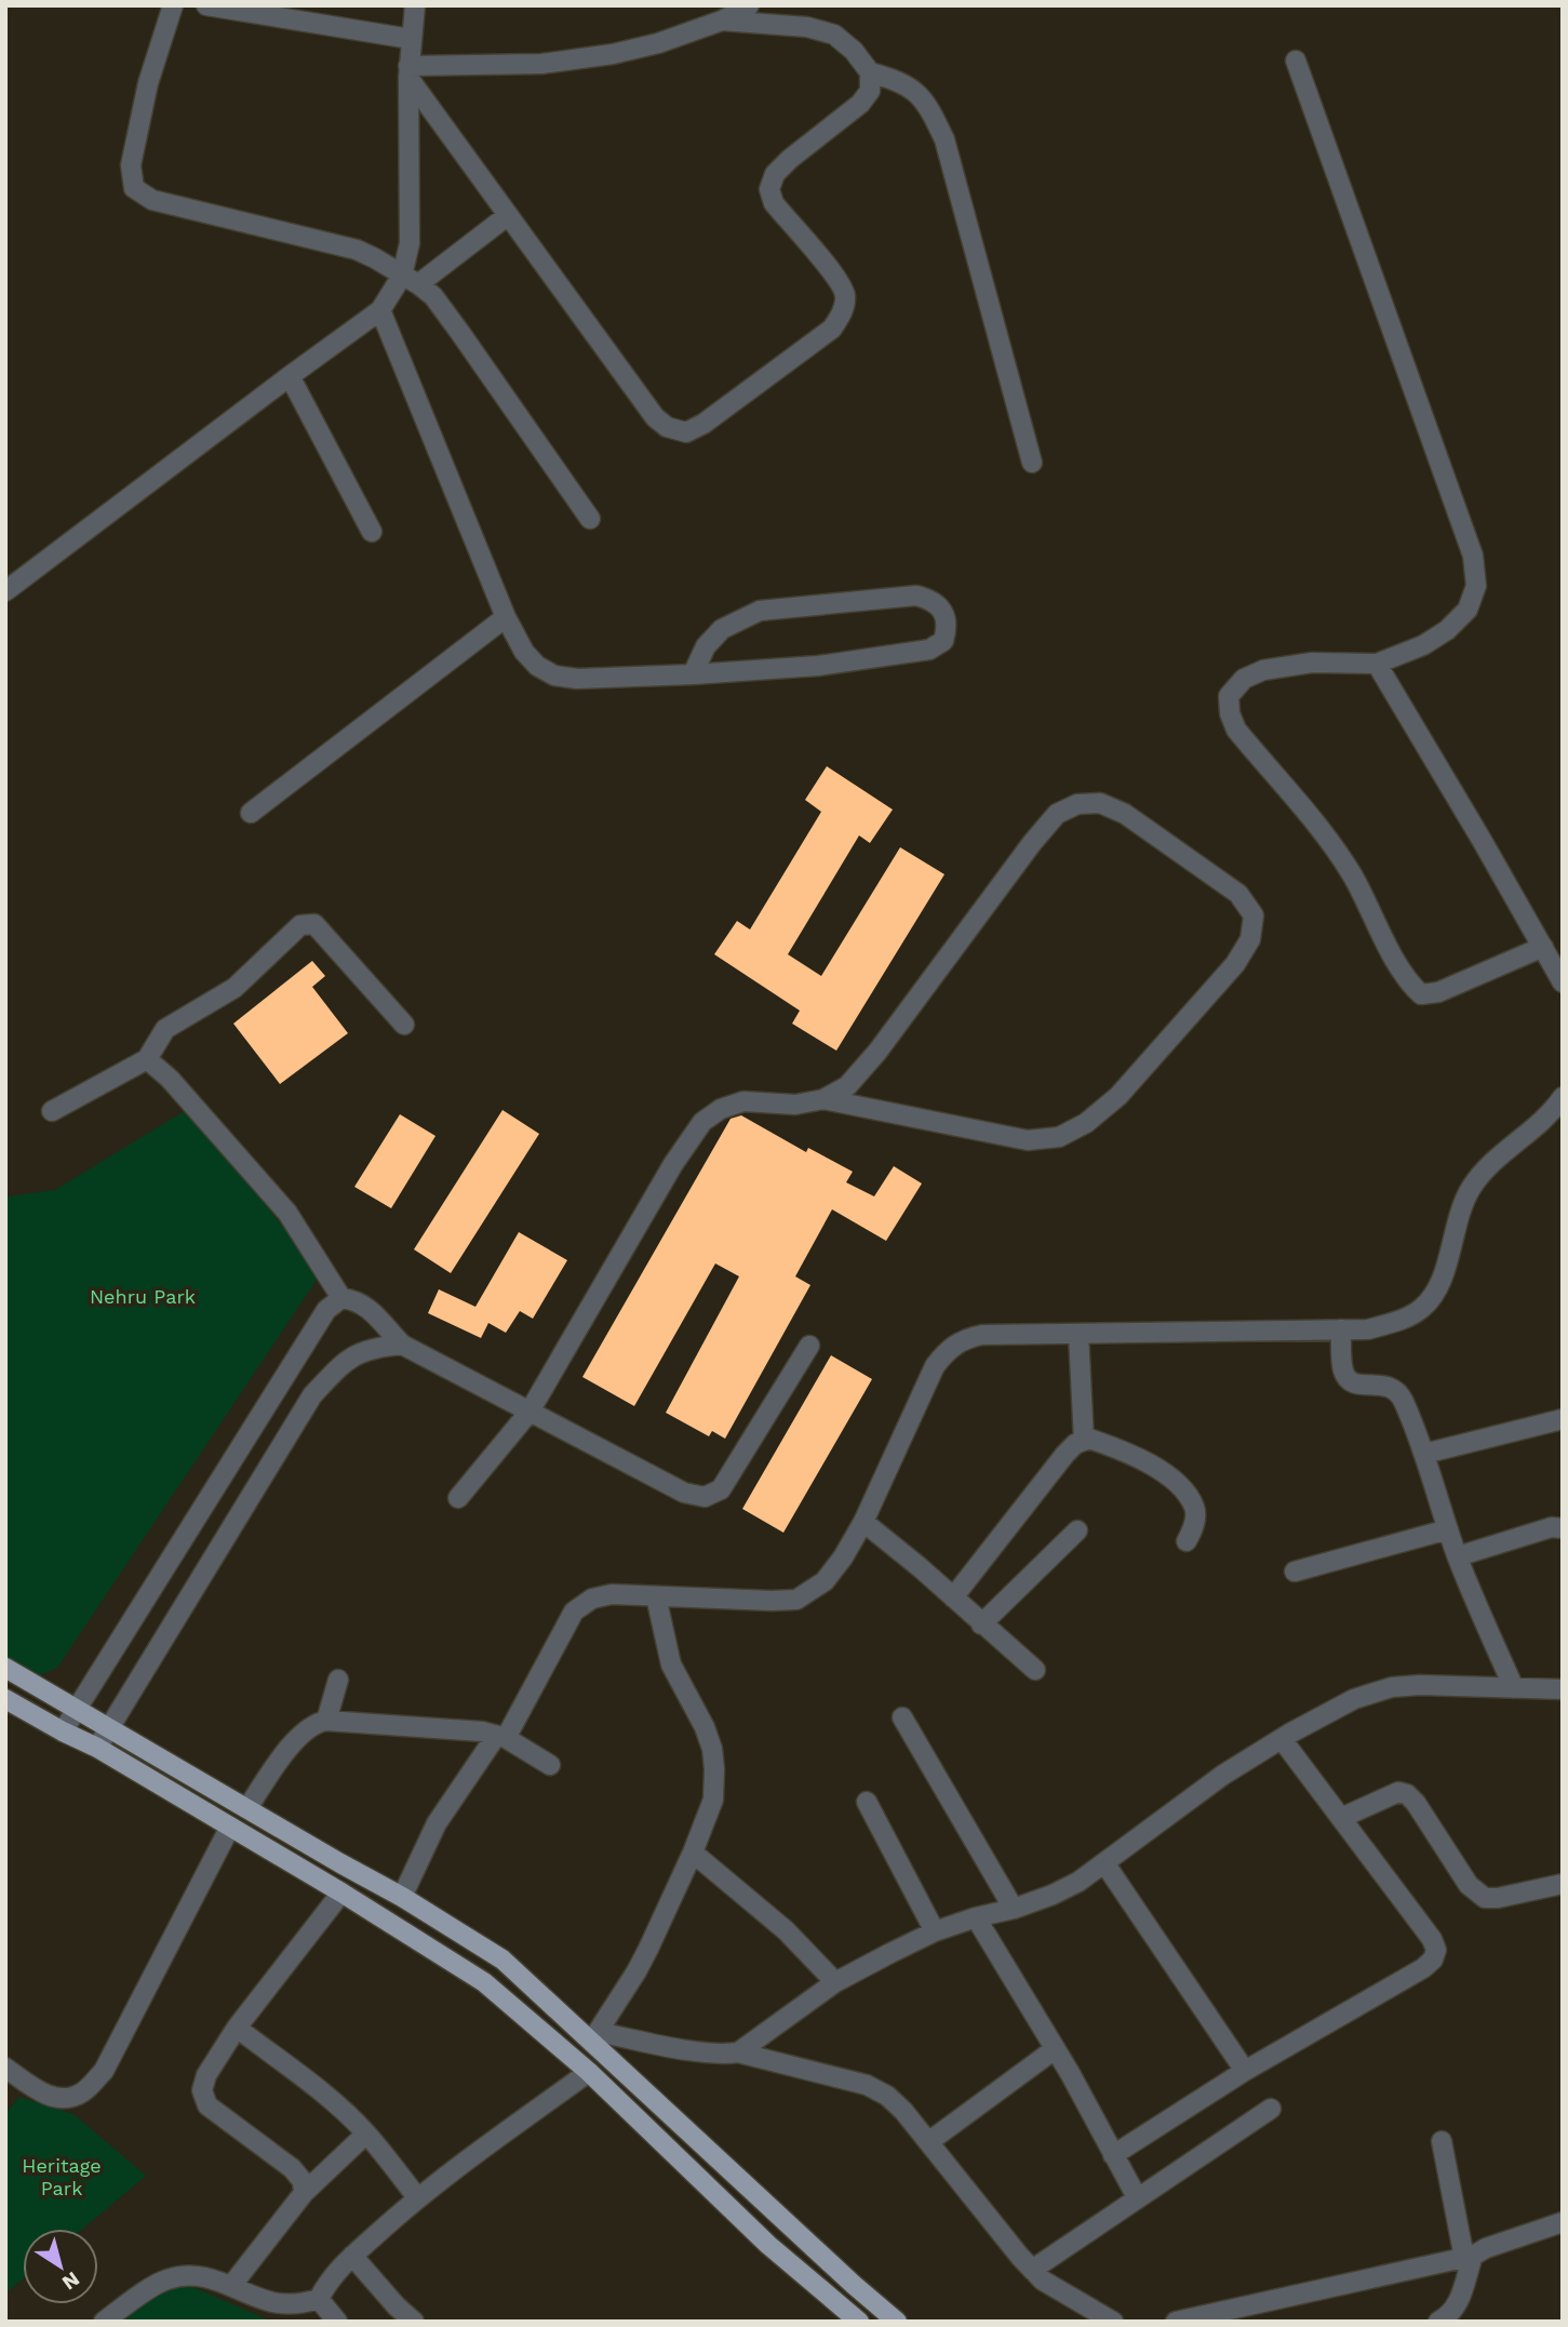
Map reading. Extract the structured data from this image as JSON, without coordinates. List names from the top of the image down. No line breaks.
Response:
{"parks":["Nehru Park","Heritage Park"],"north":"bottom right"}
